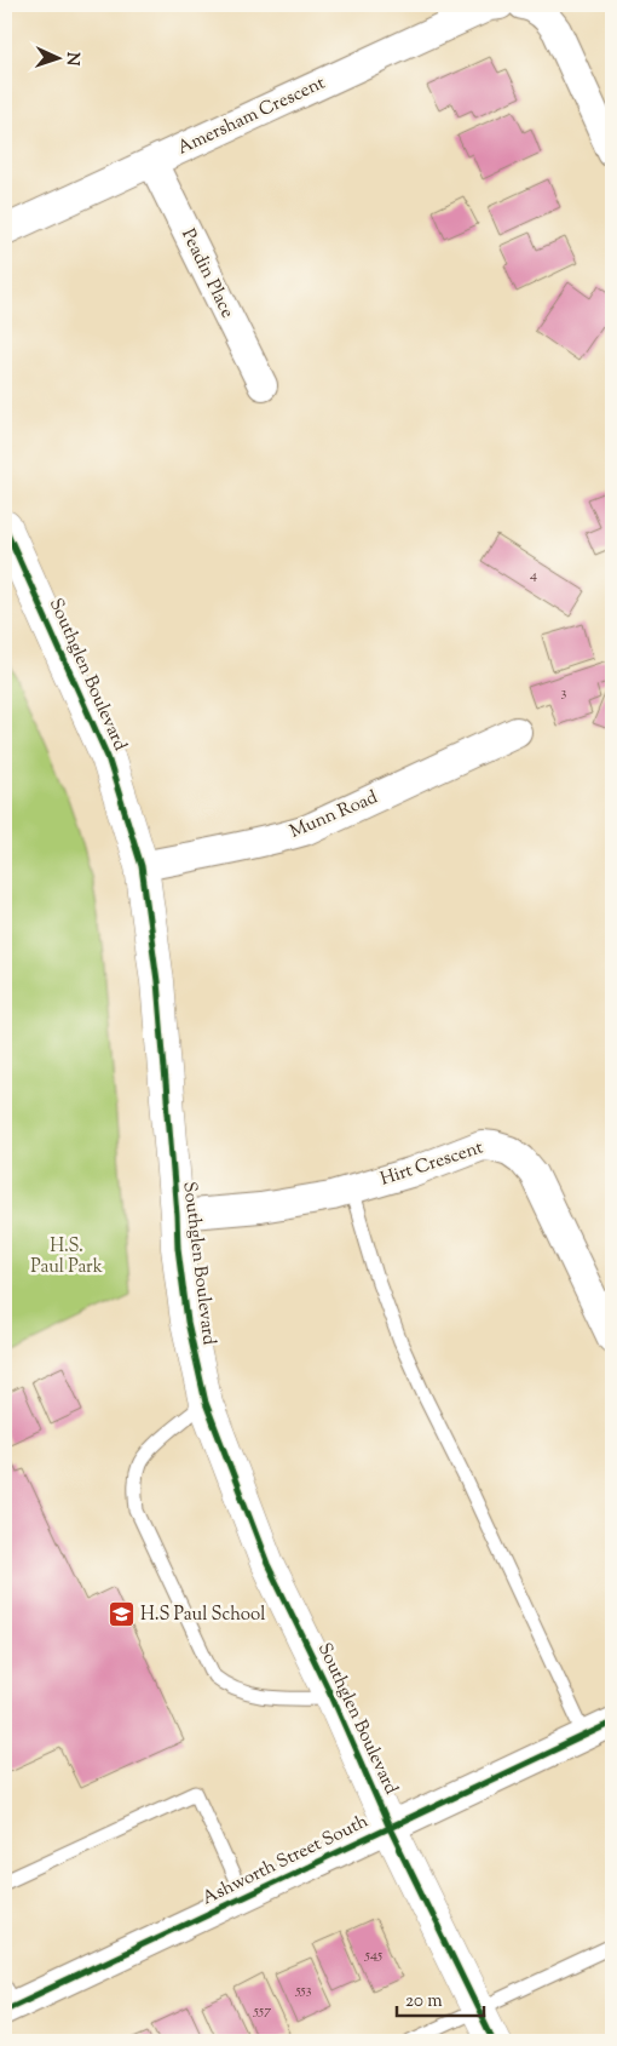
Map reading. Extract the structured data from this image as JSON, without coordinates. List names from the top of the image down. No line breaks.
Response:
{"streets":{"street":["Amersham Crescent","Peadin Place","Southglen Boulevard","Munn Road","Hirt Crescent","Ashworth Street South"]},"crossings":[["Amersham Crescent","Peadin Place"],["Southglen Boulevard","Munn Road"],["Southglen Boulevard","Hirt Crescent"],["Southglen Boulevard","Ashworth Street South"]],"parks":["H.S. Paul Park"],"places":{"school or university":["H.S Paul School"]},"house_numbers":["4","3","545","553","557"],"scale_bar":"20 m","north":"right"}
